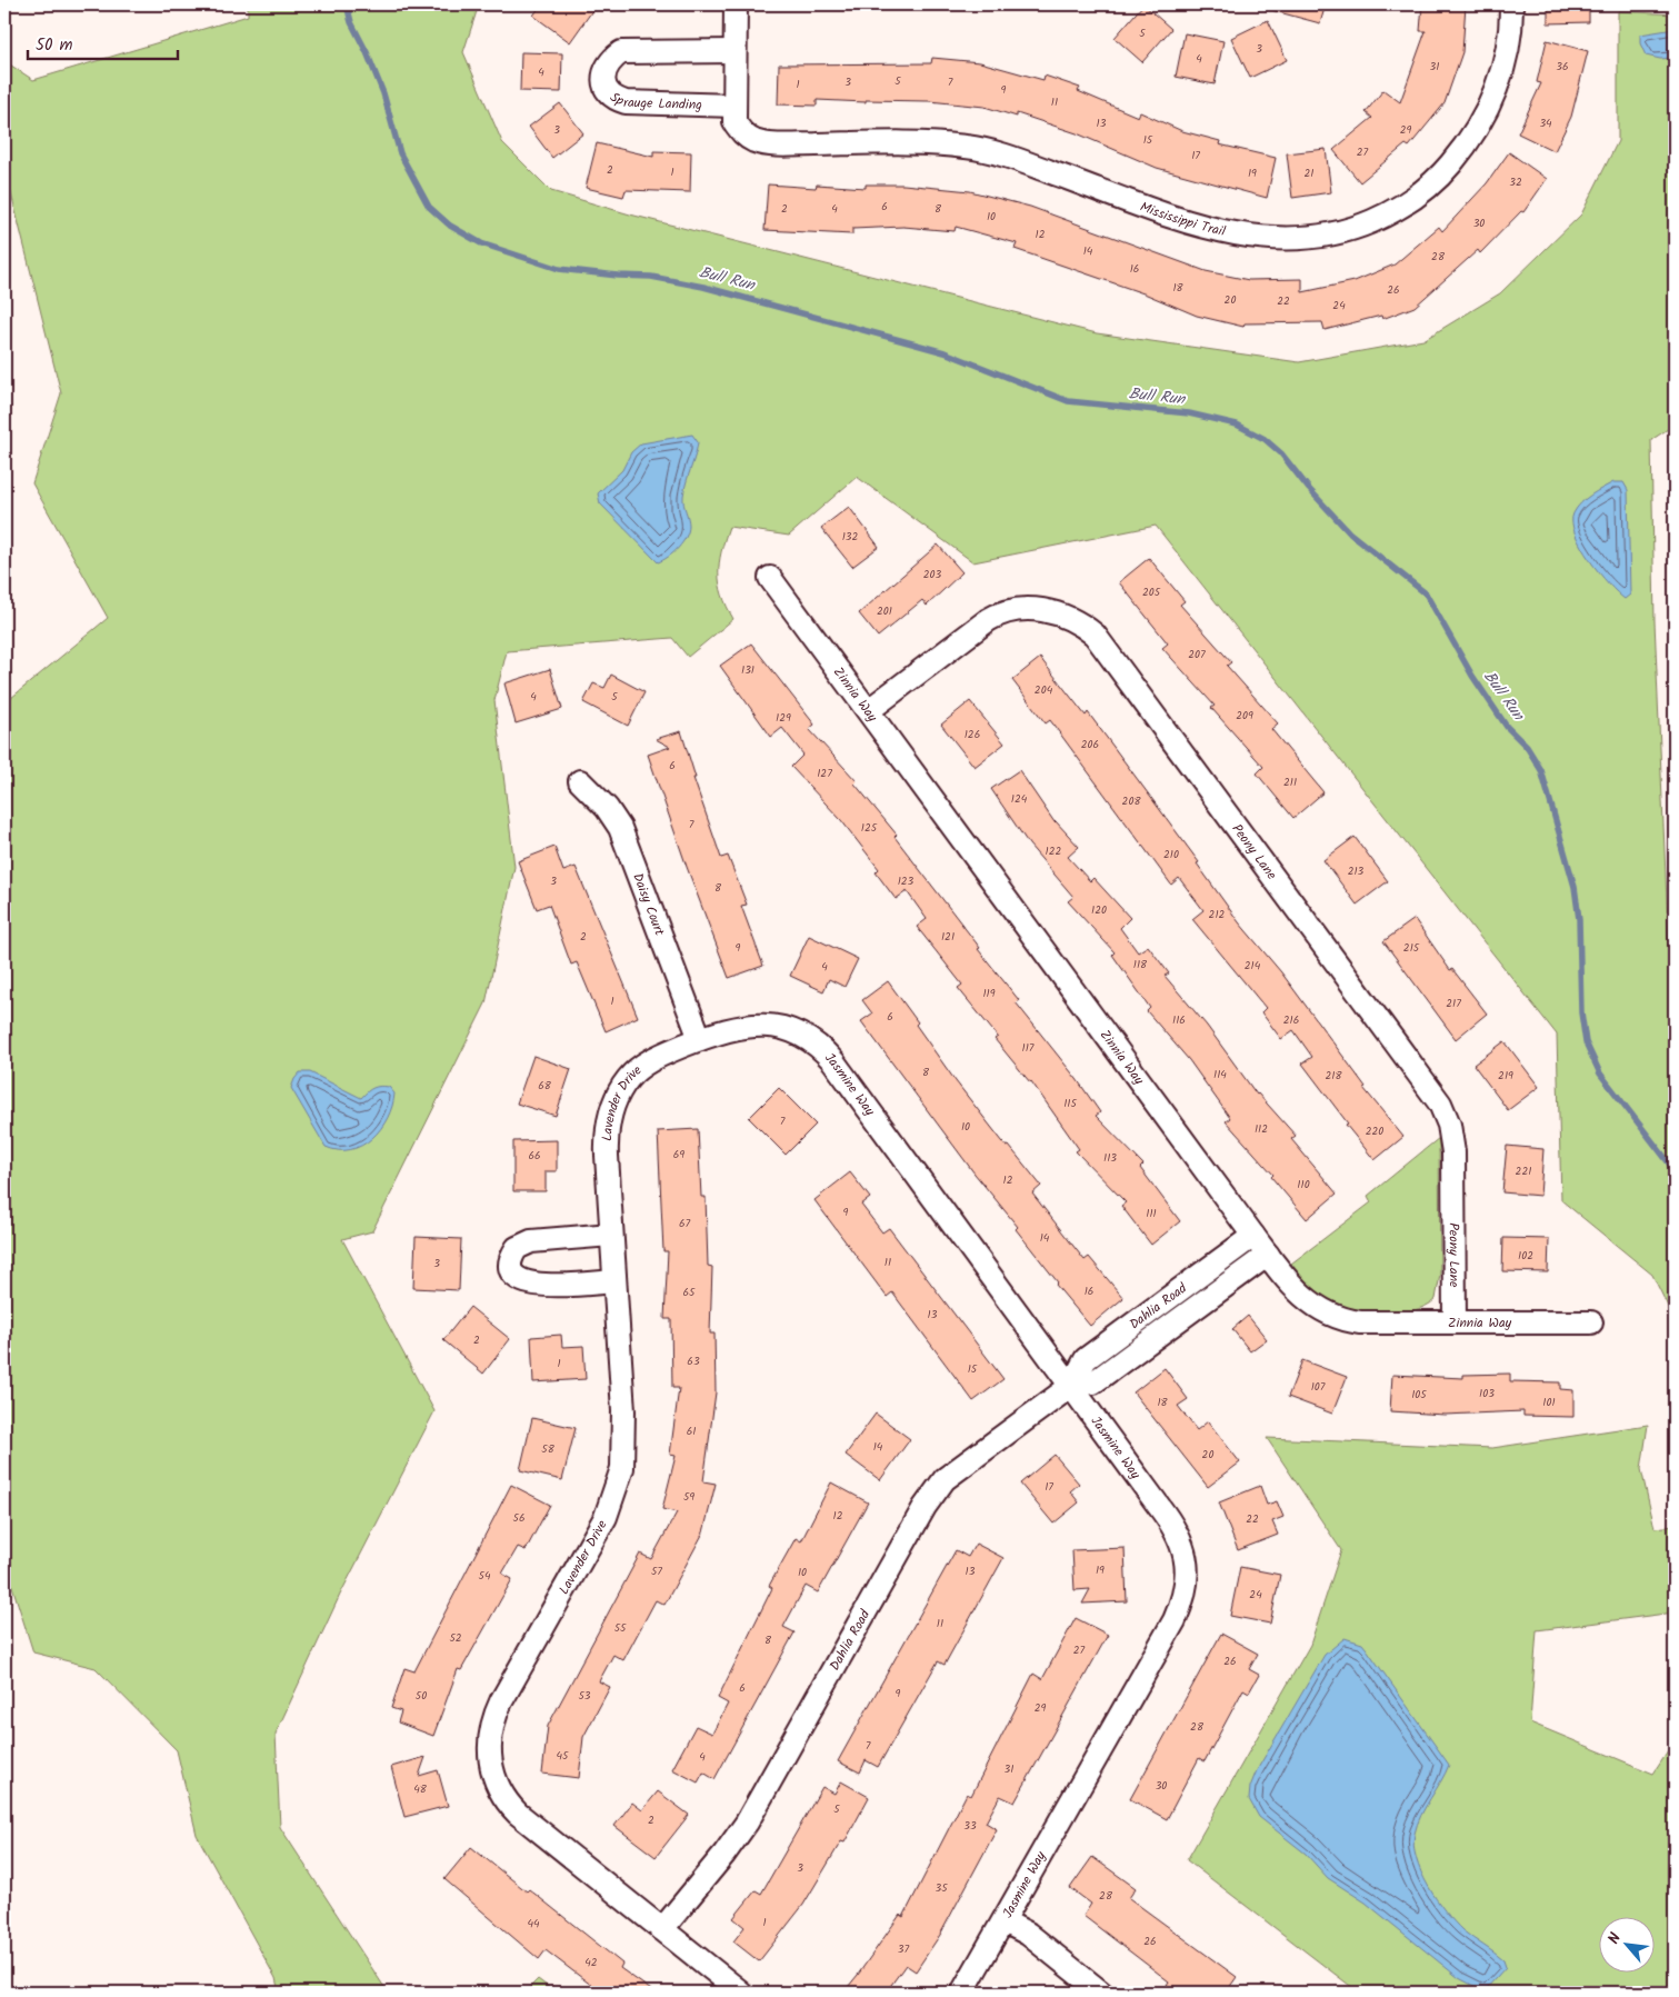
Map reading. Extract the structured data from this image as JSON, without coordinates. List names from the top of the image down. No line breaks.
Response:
{"streets":{"street":["Sprauge Landing","Mississippi Trail","Zinnia Way","Peony Lane","Daisy Court","Jasmine Way","Lavender Drive","Dahlia Road"]},"crossings":[["Sprauge Landing","Mississippi Trail"],["Zinnia Way","Peony Lane"],["Zinnia Way","Dahlia Road"],["Daisy Court","Jasmine Way"],["Daisy Court","Lavender Drive"],["Jasmine Way","Lavender Drive"],["Jasmine Way","Dahlia Road"],["Lavender Drive","Dahlia Road"]],"water":["Bull Run"],"house_numbers":["5","3","4","31","36","4","5","3","7","1","9","11","13","34","3","29","15","27","17","2","1","19","21","32","6","2","4","8","10","30","12","14","28","16","18","26","20","22","24","132","203","205","201","207","131","204","4","5","209","129","126","206","6","127","211","124","208","7","125","122","210","213","3","123","8","120","212","2","121","9","215","118","214","4","119","1","217","6","116","216","117","8","114","218","219","68","115","7","10","112","220","69","66","113","221","12","110","9","111","67","14","102","11","3","16","65","13","2","63","1","15","107","103","105","18","101","61","14","58","20","17","59","12","56","22","19","57","13","10","54","24","11","55","52","8","27","26","6","9","50","53","29","28","7","45","4","31","30","48","5","2","33","3","35","28","1","44","26","37","42"],"scale_bar":"50 m","north":"top left"}
